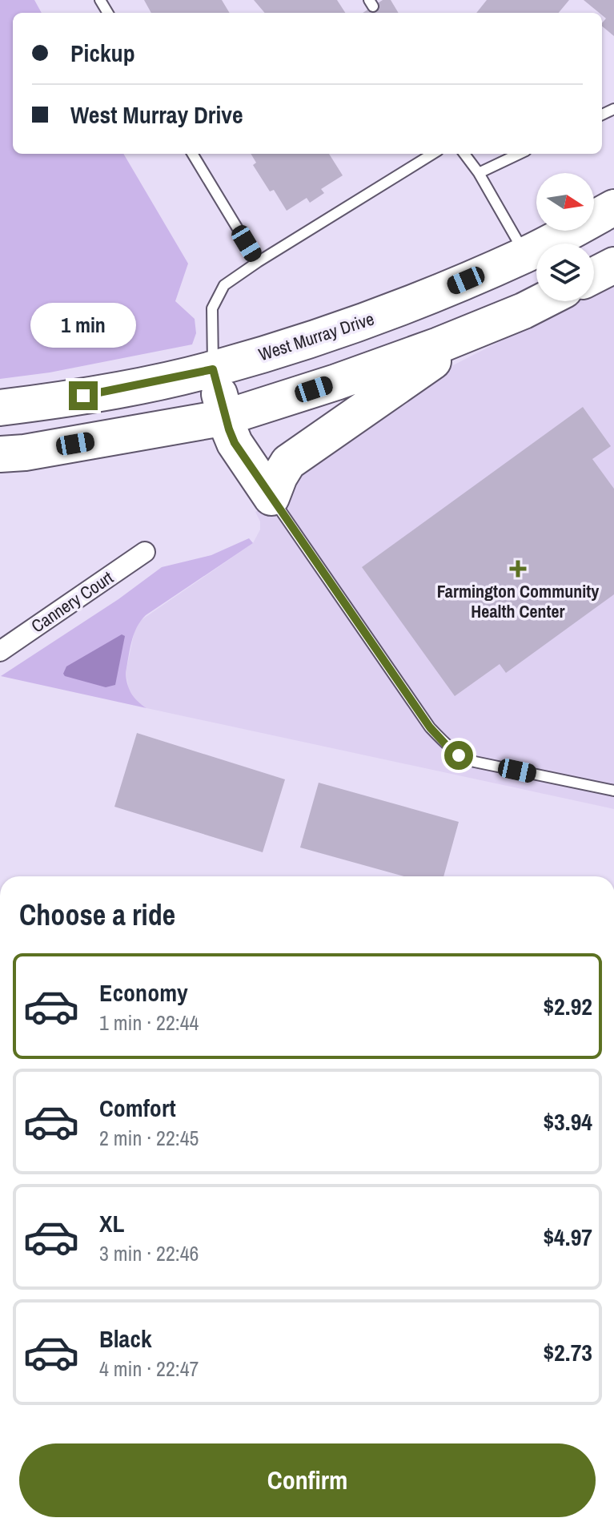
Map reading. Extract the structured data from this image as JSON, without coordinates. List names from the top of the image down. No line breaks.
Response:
{"streets":{"highway":["West Murray Drive"],"street":["Cannery Court"]},"places":{"health":["Farmington Community Health Center"]},"north":"right","page":{"banner":["Pickup","West Murray Drive"],"bubble":"1 min","heading":"Choose a ride","list":[{"name":"Economy","note":"1 min · 22:44","value":"$2.92"},{"name":"Comfort","note":"2 min · 22:45","value":"$3.94"},{"name":"XL","note":"3 min · 22:46","value":"$4.97"},{"name":"Black","note":"4 min · 22:47","value":"$2.73"}],"buttons":"Confirm"}}
